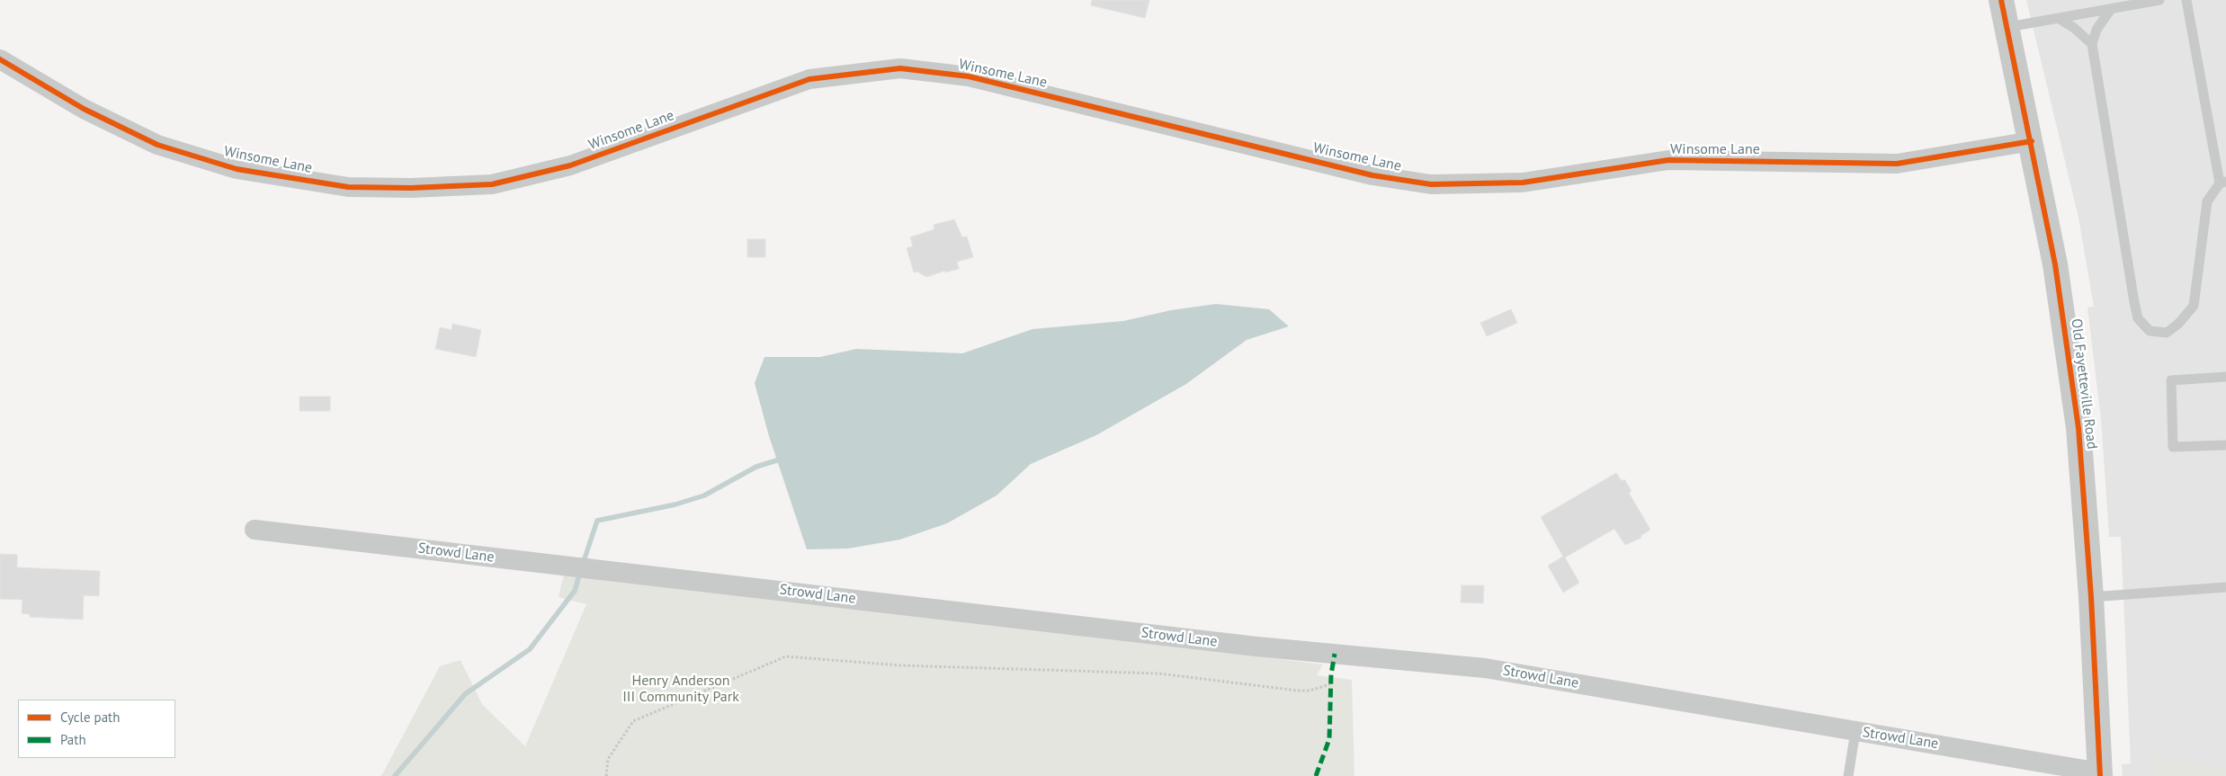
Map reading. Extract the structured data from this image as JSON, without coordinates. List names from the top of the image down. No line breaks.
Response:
{"streets":{"street":["Winsome Lane","Old Fayetteville Road","Strowd Lane"]},"crossings":[["Winsome Lane","Old Fayetteville Road"],["Old Fayetteville Road","Strowd Lane"]],"parks":["Henry Anderson III Community Park"],"legend":["Cycle path","Path"]}
